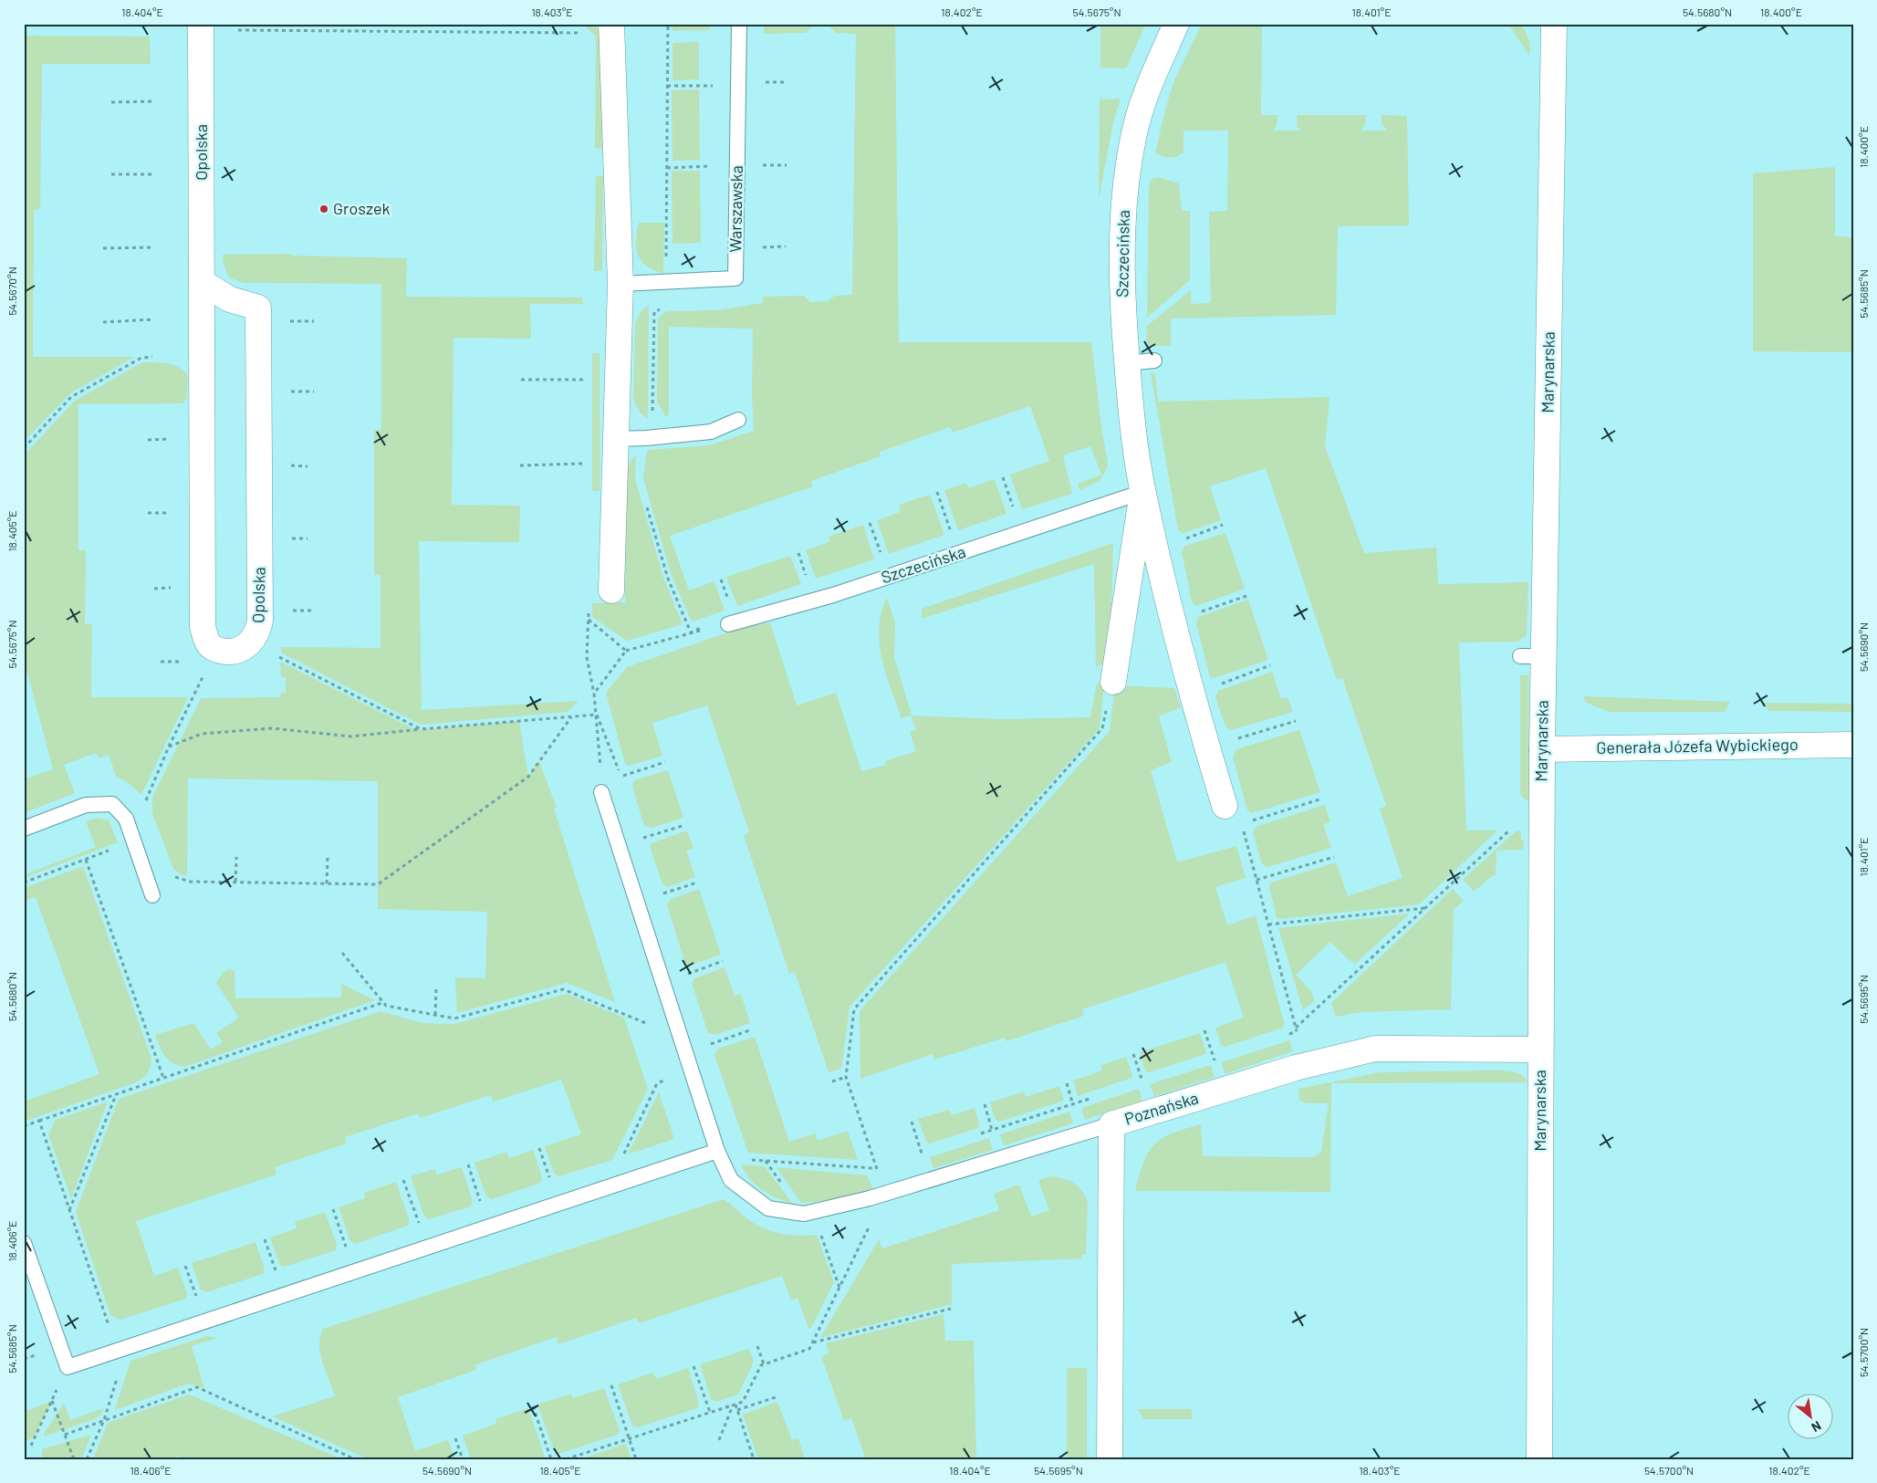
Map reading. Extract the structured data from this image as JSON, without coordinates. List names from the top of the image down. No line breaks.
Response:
{"streets":{"street":["Opolska","Szczecińska","Marynarska","Generała Józefa Wybickiego","Poznańska"],"lane":["Warszawska"]},"crossings":[["Marynarska","Generała Józefa Wybickiego"],["Marynarska","Poznańska"]],"places":["Groszek"],"north":"bottom right","coordinates":["18.404°E","18.403°E","18.402°E","54.5675°N","18.401°E","54.5680°N","18.400°E","54.5670°N","54.5685°N","18.405°E","54.5690°N","54.5695°N","18.406°E","54.5700°N"]}
